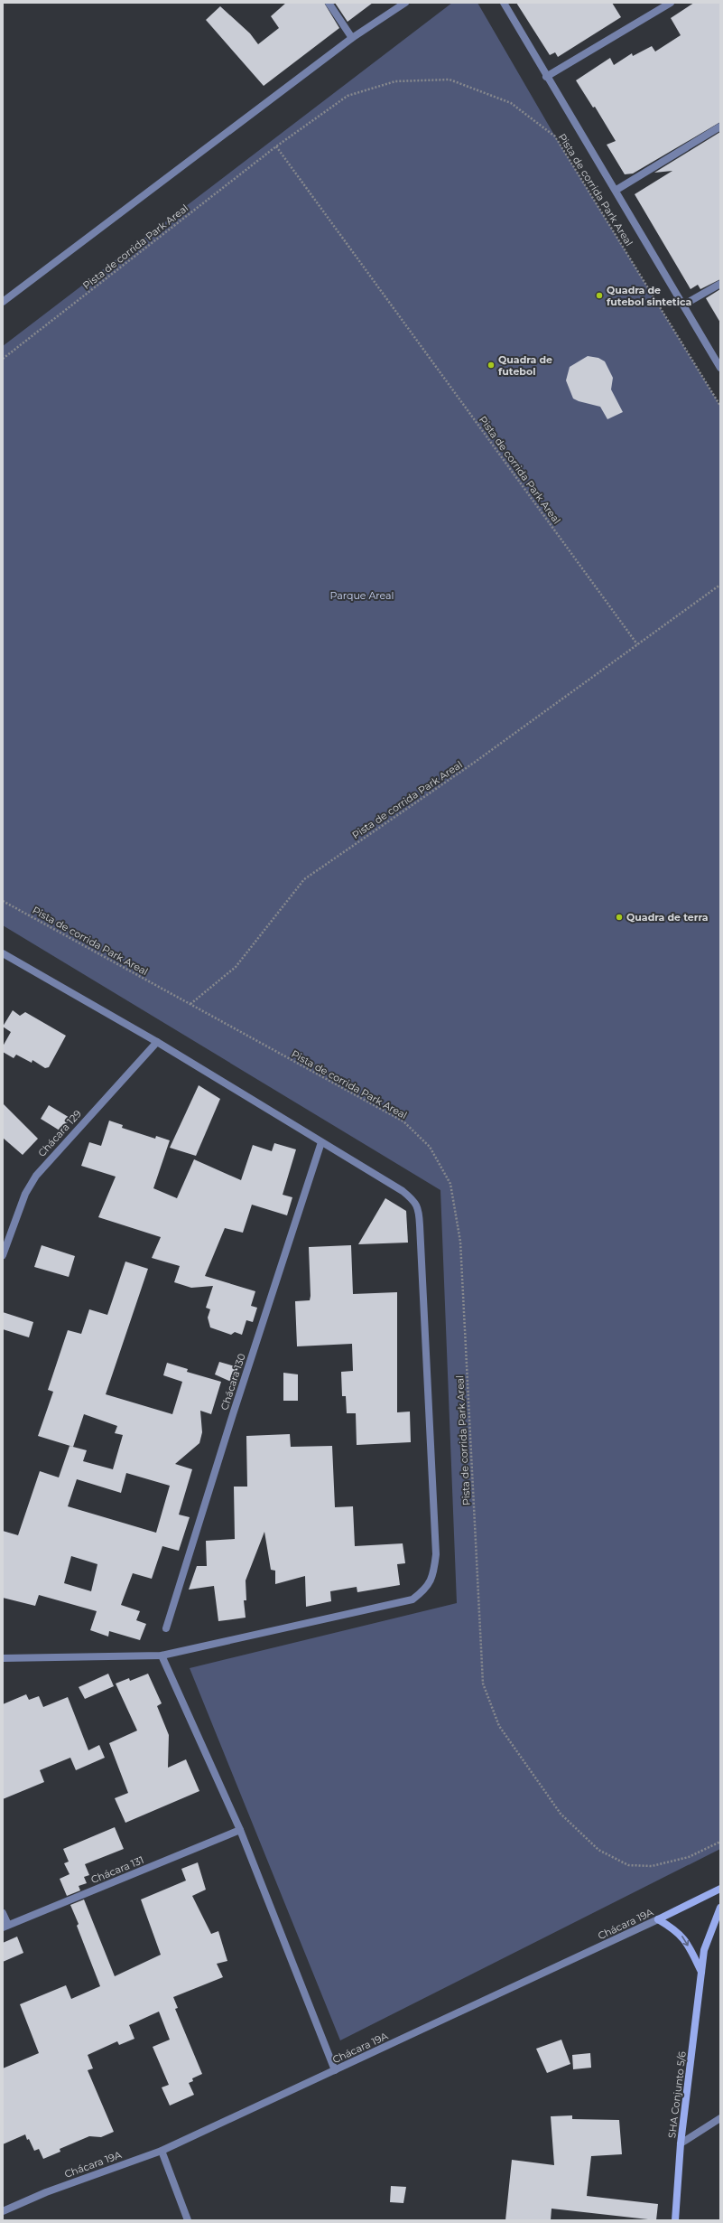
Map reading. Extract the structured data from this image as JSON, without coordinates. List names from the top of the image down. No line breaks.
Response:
{"streets":{"street":["Chácara 129","Chácara 130","Chácara 131","Chácara 19A","SHA Conjunto 5/6"],"path":["Pista de corrida Park Areal"]},"parks":["Parque Areal"],"places":["Quadra de futebol sintetica","Quadra de futebol","Quadra de terra"]}
